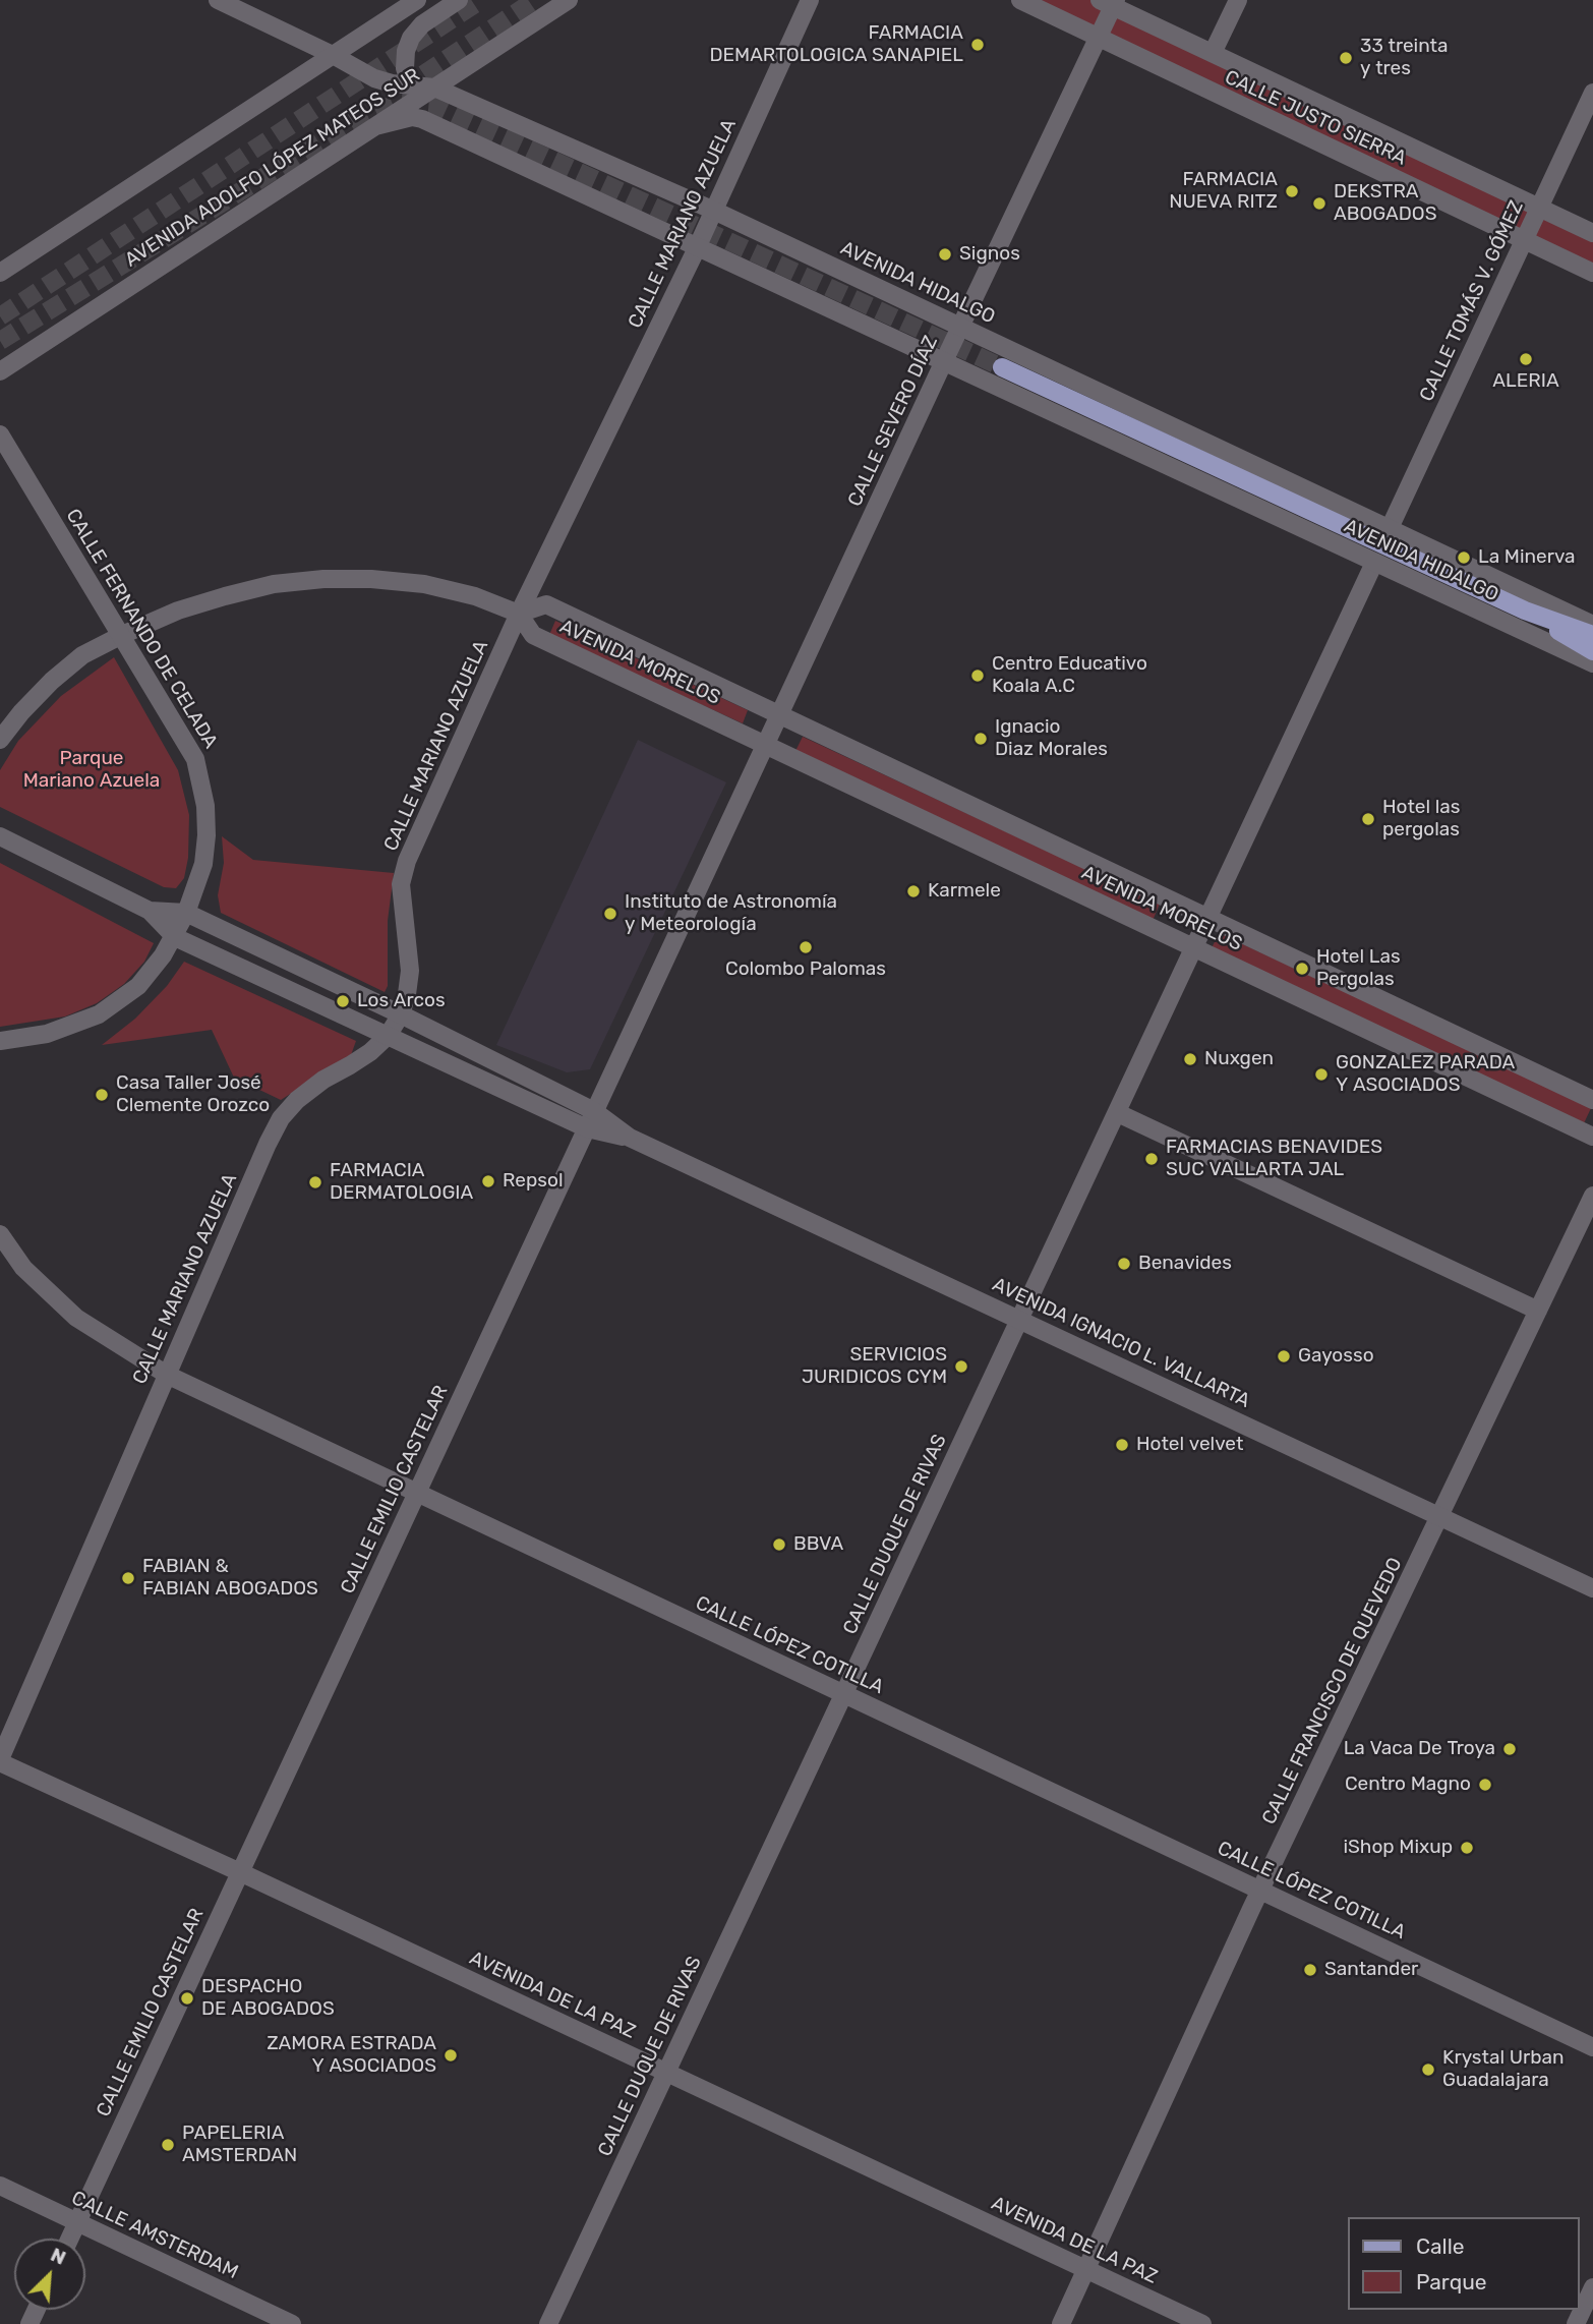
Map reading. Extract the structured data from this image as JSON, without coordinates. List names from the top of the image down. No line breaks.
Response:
{"streets":{"street":["CALLE JUSTO SIERRA","AVENIDA ADOLFO LÓPEZ MATEOS SUR","CALLE MARIANO AZUELA","AVENIDA HIDALGO","CALLE TOMÁS V. GÓMEZ","CALLE SEVERO DÍAZ","CALLE FERNANDO DE CELADA","AVENIDA MORELOS","AVENIDA IGNACIO L. VALLARTA","CALLE EMILIO CASTELAR","CALLE DUQUE DE RIVAS","CALLE LÓPEZ COTILLA","CALLE FRANCISCO DE QUEVEDO","AVENIDA DE LA PAZ","CALLE AMSTERDAM"]},"crossings":[["CALLE JUSTO SIERRA","CALLE TOMÁS V. GÓMEZ"],["CALLE JUSTO SIERRA","CALLE SEVERO DÍAZ"],["AVENIDA ADOLFO LÓPEZ MATEOS SUR","AVENIDA HIDALGO"],["CALLE MARIANO AZUELA","AVENIDA HIDALGO"],["CALLE MARIANO AZUELA","AVENIDA MORELOS"],["CALLE MARIANO AZUELA","AVENIDA IGNACIO L. VALLARTA"],["CALLE MARIANO AZUELA","CALLE LÓPEZ COTILLA"],["CALLE MARIANO AZUELA","AVENIDA DE LA PAZ"],["AVENIDA HIDALGO","CALLE TOMÁS V. GÓMEZ"],["AVENIDA HIDALGO","CALLE SEVERO DÍAZ"],["CALLE SEVERO DÍAZ","AVENIDA MORELOS"],["CALLE SEVERO DÍAZ","CALLE EMILIO CASTELAR"],["CALLE FERNANDO DE CELADA","AVENIDA IGNACIO L. VALLARTA"],["AVENIDA MORELOS","CALLE EMILIO CASTELAR"],["AVENIDA MORELOS","CALLE DUQUE DE RIVAS"],["AVENIDA IGNACIO L. VALLARTA","CALLE EMILIO CASTELAR"],["AVENIDA IGNACIO L. VALLARTA","CALLE DUQUE DE RIVAS"],["AVENIDA IGNACIO L. VALLARTA","CALLE FRANCISCO DE QUEVEDO"],["CALLE EMILIO CASTELAR","CALLE LÓPEZ COTILLA"],["CALLE EMILIO CASTELAR","AVENIDA DE LA PAZ"],["CALLE EMILIO CASTELAR","CALLE AMSTERDAM"],["CALLE DUQUE DE RIVAS","CALLE LÓPEZ COTILLA"],["CALLE DUQUE DE RIVAS","AVENIDA DE LA PAZ"],["CALLE LÓPEZ COTILLA","CALLE FRANCISCO DE QUEVEDO"],["CALLE FRANCISCO DE QUEVEDO","AVENIDA DE LA PAZ"]],"parks":["Parque Mariano Azuela"],"places":["FARMACIA DEMARTOLOGICA SANAPIEL","33 treinta y tres","FARMACIA NUEVA RITZ","DEKSTRA ABOGADOS","Signos","ALERIA","La Minerva","Centro Educativo Koala A.C","Ignacio Diaz Morales","Hotel las pergolas","Karmele","Instituto de Astronomía y Meteorología","Colombo Palomas","Hotel Las Pergolas","Los Arcos","Nuxgen","GONZALEZ PARADA Y ASOCIADOS","Casa Taller José Clemente Orozco","FARMACIAS BENAVIDES SUC VALLARTA JAL","Repsol","FARMACIA DERMATOLOGIA","Benavides","Gayosso","SERVICIOS JURIDICOS CYM","Hotel velvet","BBVA","FABIAN & FABIAN ABOGADOS","La Vaca De Troya","Centro Magno","iShop Mixup","Santander","DESPACHO DE ABOGADOS","ZAMORA ESTRADA Y ASOCIADOS","Krystal Urban Guadalajara","PAPELERIA AMSTERDAN"],"legend":["Calle","Parque"],"north":"top right"}
